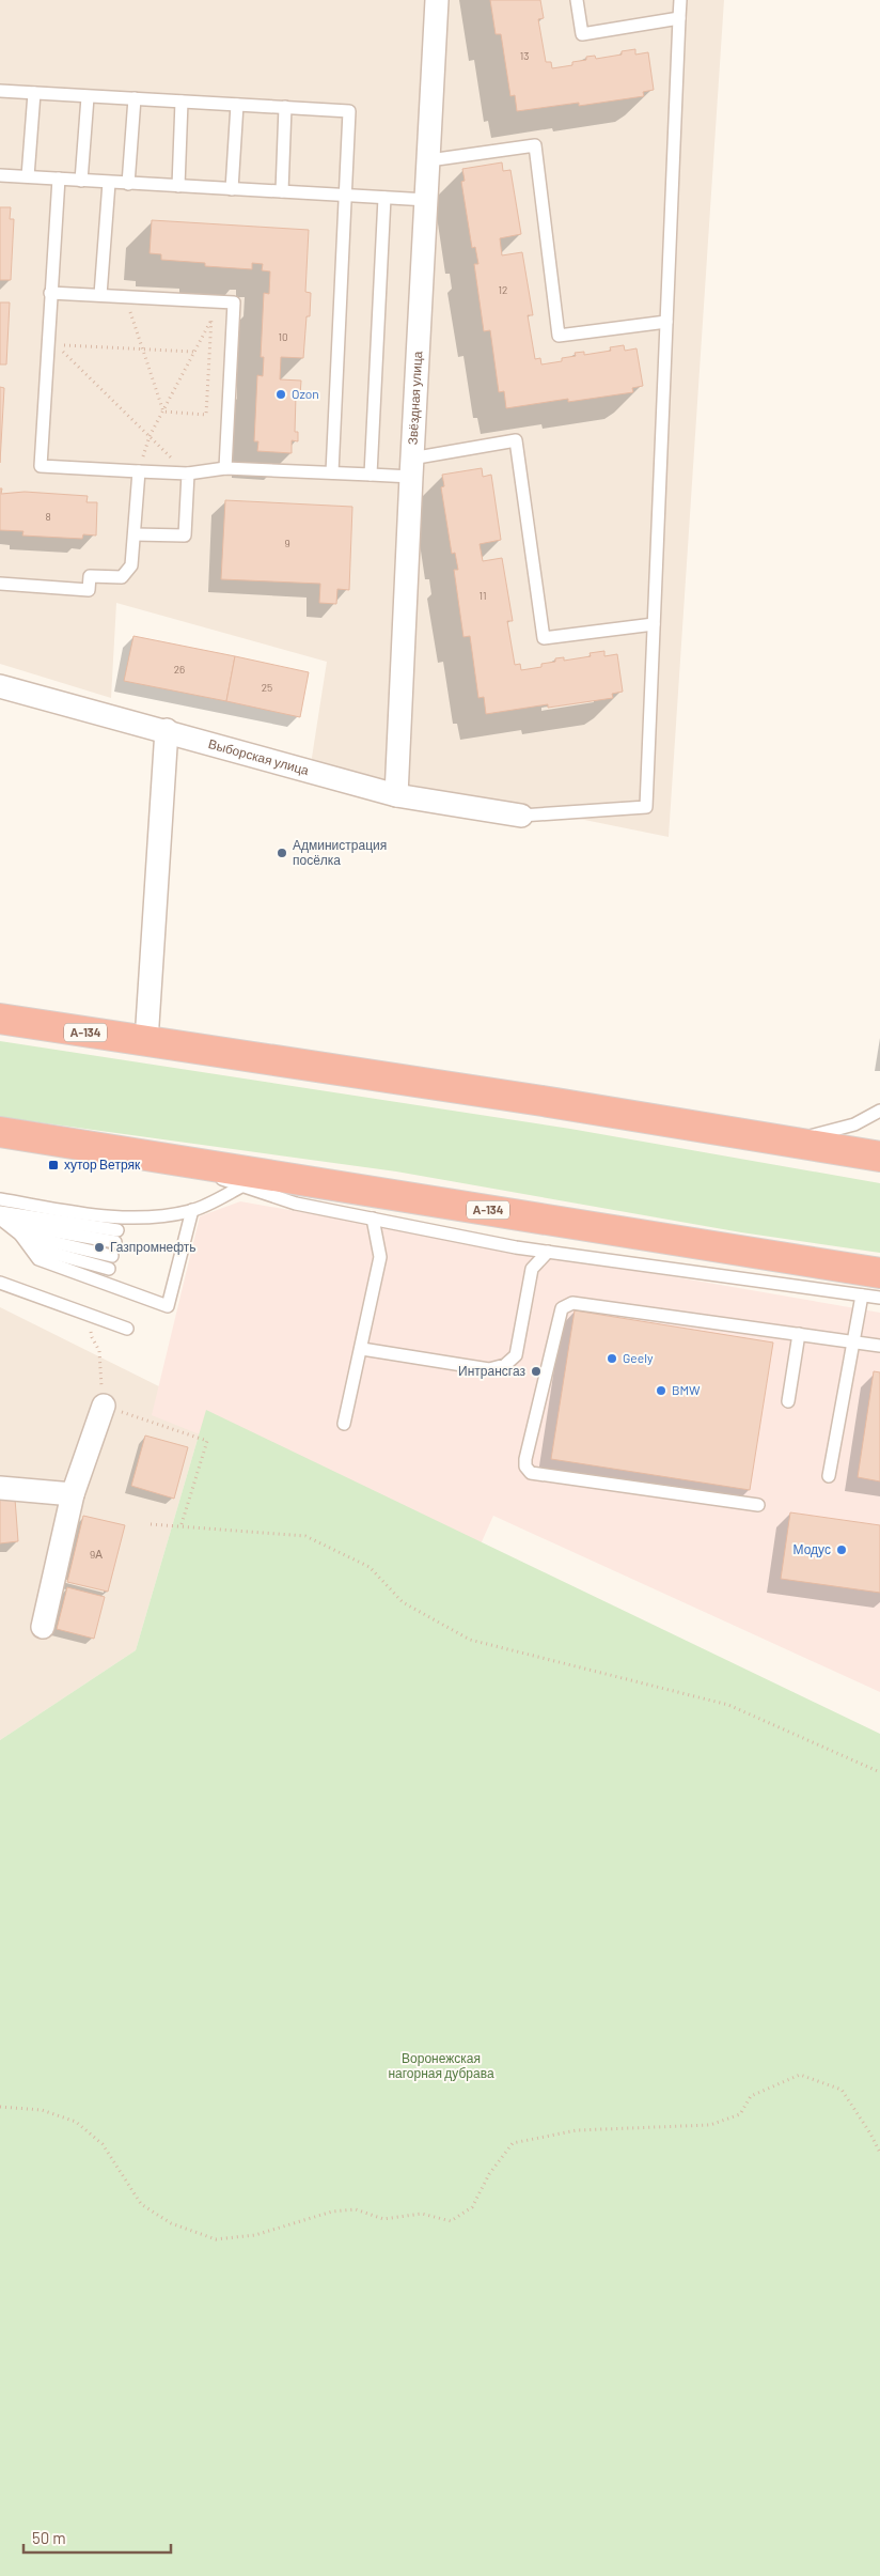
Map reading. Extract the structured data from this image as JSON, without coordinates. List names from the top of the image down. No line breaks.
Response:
{"streets":{"highway":["А-134"],"street":["Звёздная улица","Выборская улица"]},"crossings":[["Звёздная улица","Выборская улица"]],"parks":["Воронежская нагорная дубрава"],"places":{"other":["Ozon","Администрация посёлка","Газпромнефть","Geely","Интрансгаз","BMW","Модус"],"transit":["хутор Ветряк"]},"house_numbers":["13","12","10","8","9","11","26","25","9А"],"scale_bar":"50 m"}
